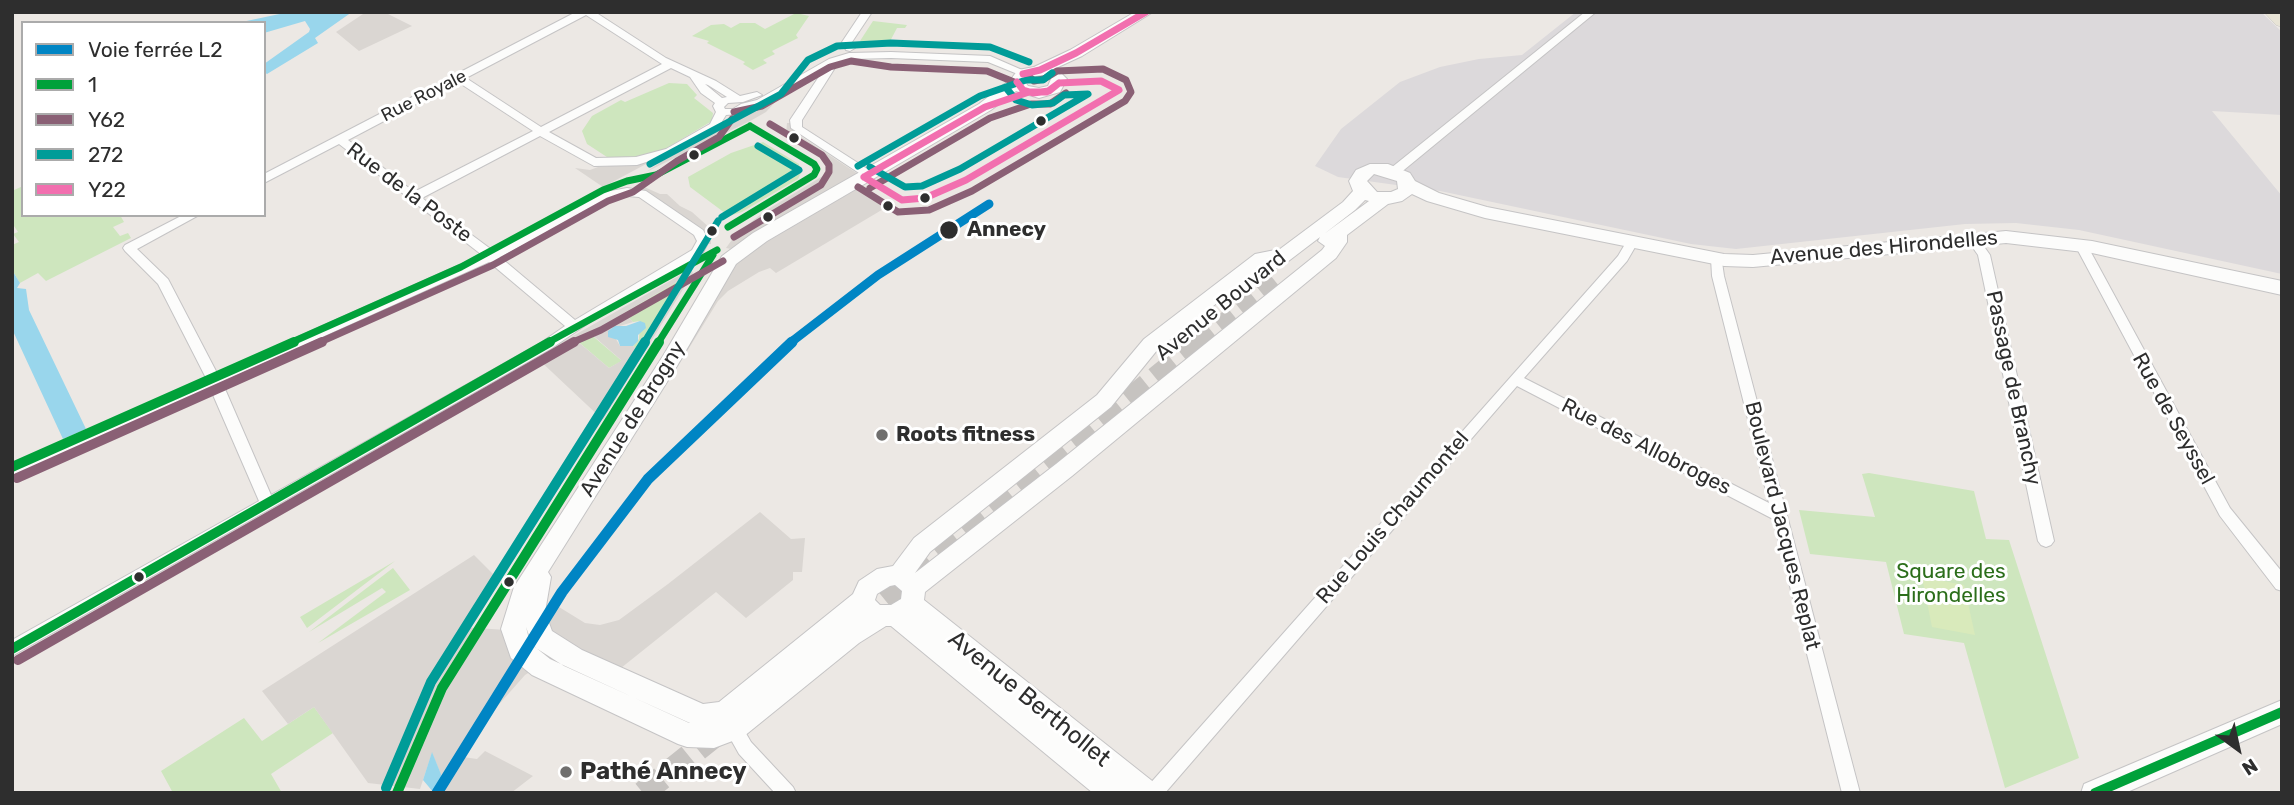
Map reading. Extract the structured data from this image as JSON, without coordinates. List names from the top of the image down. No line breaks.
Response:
{"streets":{"main road":["Avenue des Hirondelles","Avenue Bouvard","Avenue de Brogny","Avenue Berthollet"],"street":["Rue Royale","Rue de la Poste","Passage de Branchy","Rue de Seyssel","Rue des Allobroges","Rue Louis Chaumontel","Boulevard Jacques Replat"]},"crossings":[["Rue Royale","Rue de la Poste"],["Avenue des Hirondelles","Avenue Bouvard"],["Avenue des Hirondelles","Passage de Branchy"],["Avenue des Hirondelles","Rue de Seyssel"],["Avenue des Hirondelles","Rue Louis Chaumontel"],["Avenue des Hirondelles","Boulevard Jacques Replat"],["Rue des Allobroges","Rue Louis Chaumontel"],["Rue des Allobroges","Boulevard Jacques Replat"]],"parks":["Square des Hirondelles"],"places":["Annecy","Roots fitness","Pathé Annecy"],"lines":["transit line Y22","transit line 272","transit line Y62","transit line 1","rail line L2"],"legend":["Voie ferrée L2","1","Y62","272","Y22"],"north":"bottom right"}
